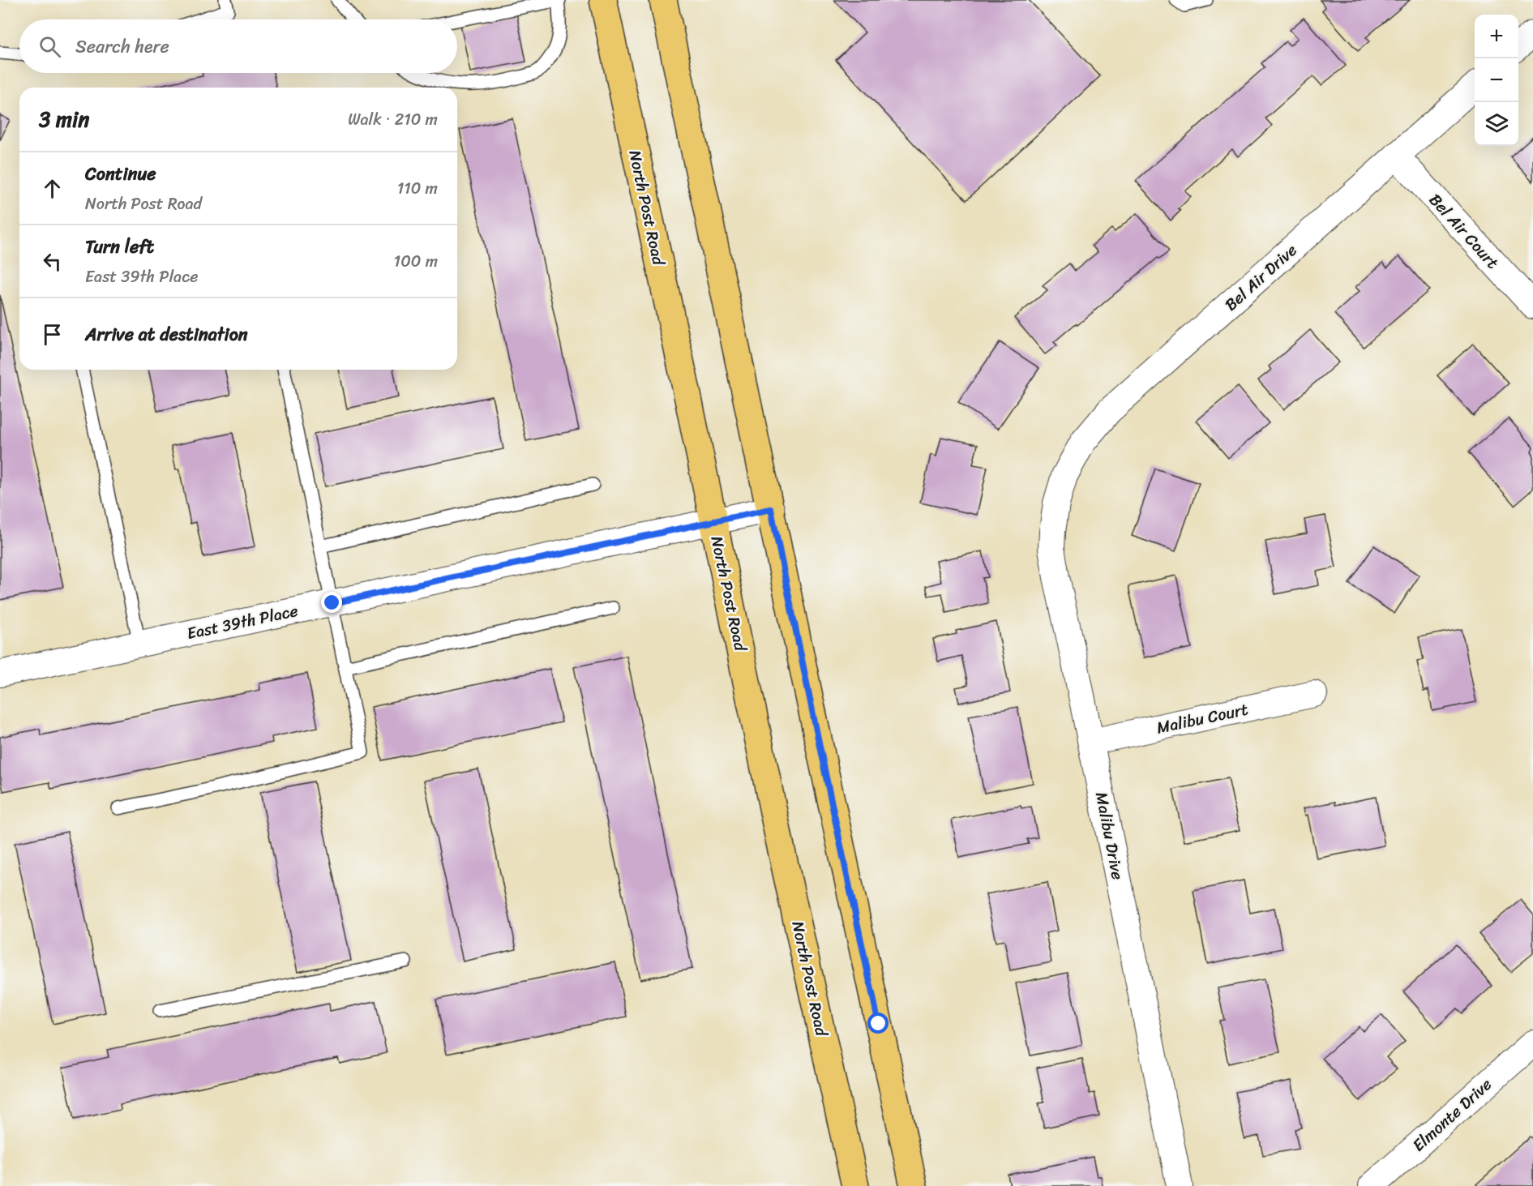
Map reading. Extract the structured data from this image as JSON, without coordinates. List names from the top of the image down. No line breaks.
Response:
{"streets":{"main road":["North Post Road"],"street":["Bel Air Court","Bel Air Drive","East 39th Place","Malibu Court","Malibu Drive","Elmonte Drive"]},"crossings":[["North Post Road","East 39th Place"],["Bel Air Court","Bel Air Drive"],["Bel Air Drive","Malibu Drive"],["Malibu Court","Malibu Drive"]],"page":{"map_buttons":["+","−"],"search":"Search here","heading":["3 min","Walk · 210 m"],"list":[["Continue","North Post Road","110 m"],["Turn left","East 39th Place","100 m"],"Arrive at destination"]}}
